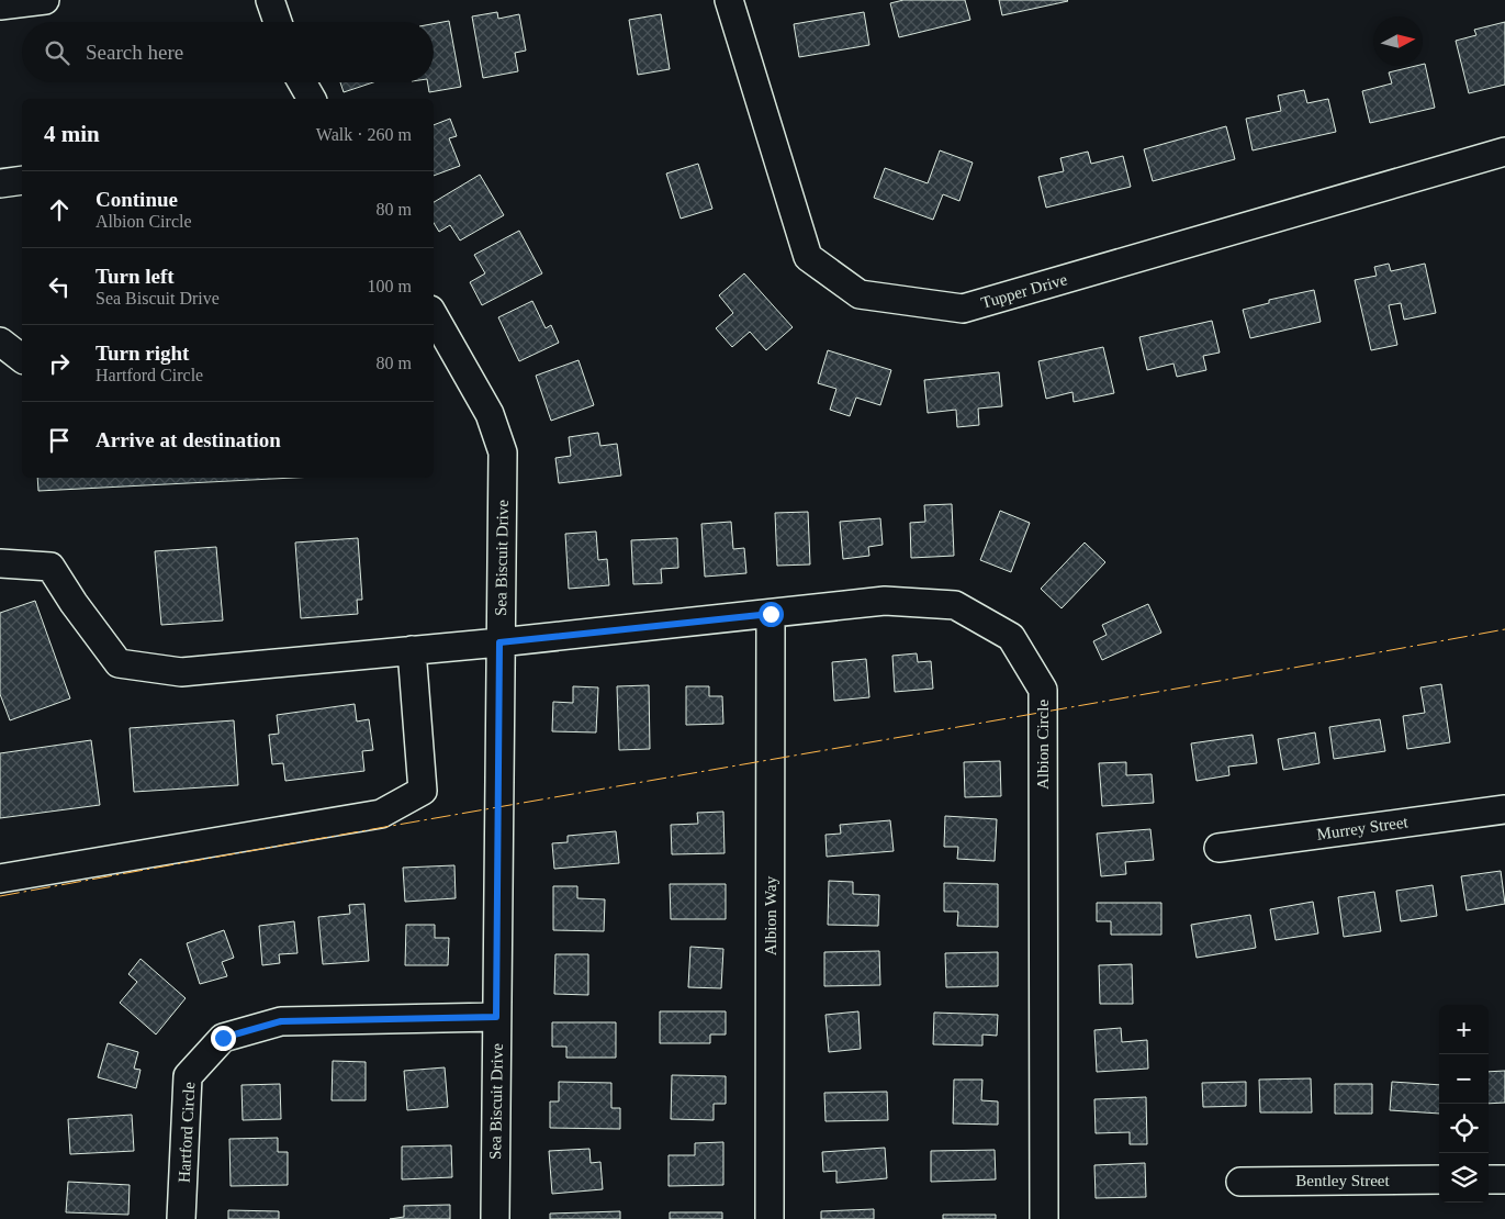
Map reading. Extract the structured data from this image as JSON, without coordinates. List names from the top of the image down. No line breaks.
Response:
{"streets":{"street":["Tupper Drive","Sea Biscuit Drive","Albion Circle","Murrey Street","Albion Way","Hartford Circle","Bentley Street"]},"crossings":[["Sea Biscuit Drive","Albion Circle"],["Sea Biscuit Drive","Hartford Circle"],["Albion Circle","Albion Way"]],"north":"right","page":{"search":"Search here","heading":["4 min","Walk · 260 m"],"list":[["Continue","Albion Circle","80 m"],["Turn left","Sea Biscuit Drive","100 m"],["Turn right","Hartford Circle","80 m"],"Arrive at destination"],"map_buttons":["+","−"]}}
